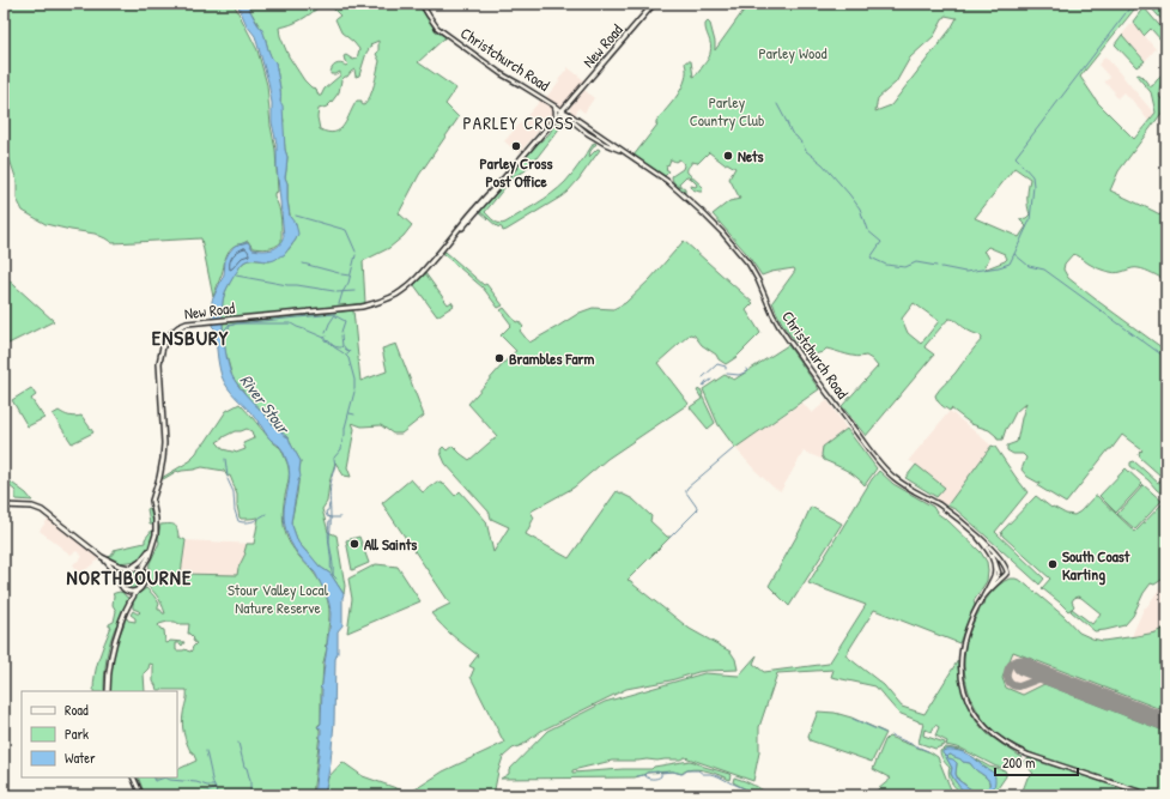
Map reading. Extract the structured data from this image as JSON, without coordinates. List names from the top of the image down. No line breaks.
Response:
{"streets":{"main road":["New Road","Christchurch Road"]},"crossings":[["New Road","Christchurch Road"]],"districts":["PARLEY CROSS","ENSBURY","NORTHBOURNE"],"water":["River Stour"],"parks":["Parley Wood","Parley Country Club","Stour Valley Local Nature Reserve"],"places":["Parley Cross Post Office","Nets","Brambles Farm","All Saints","South Coast Karting"],"legend":["Road","Park","Water"],"scale_bar":"200 m"}
